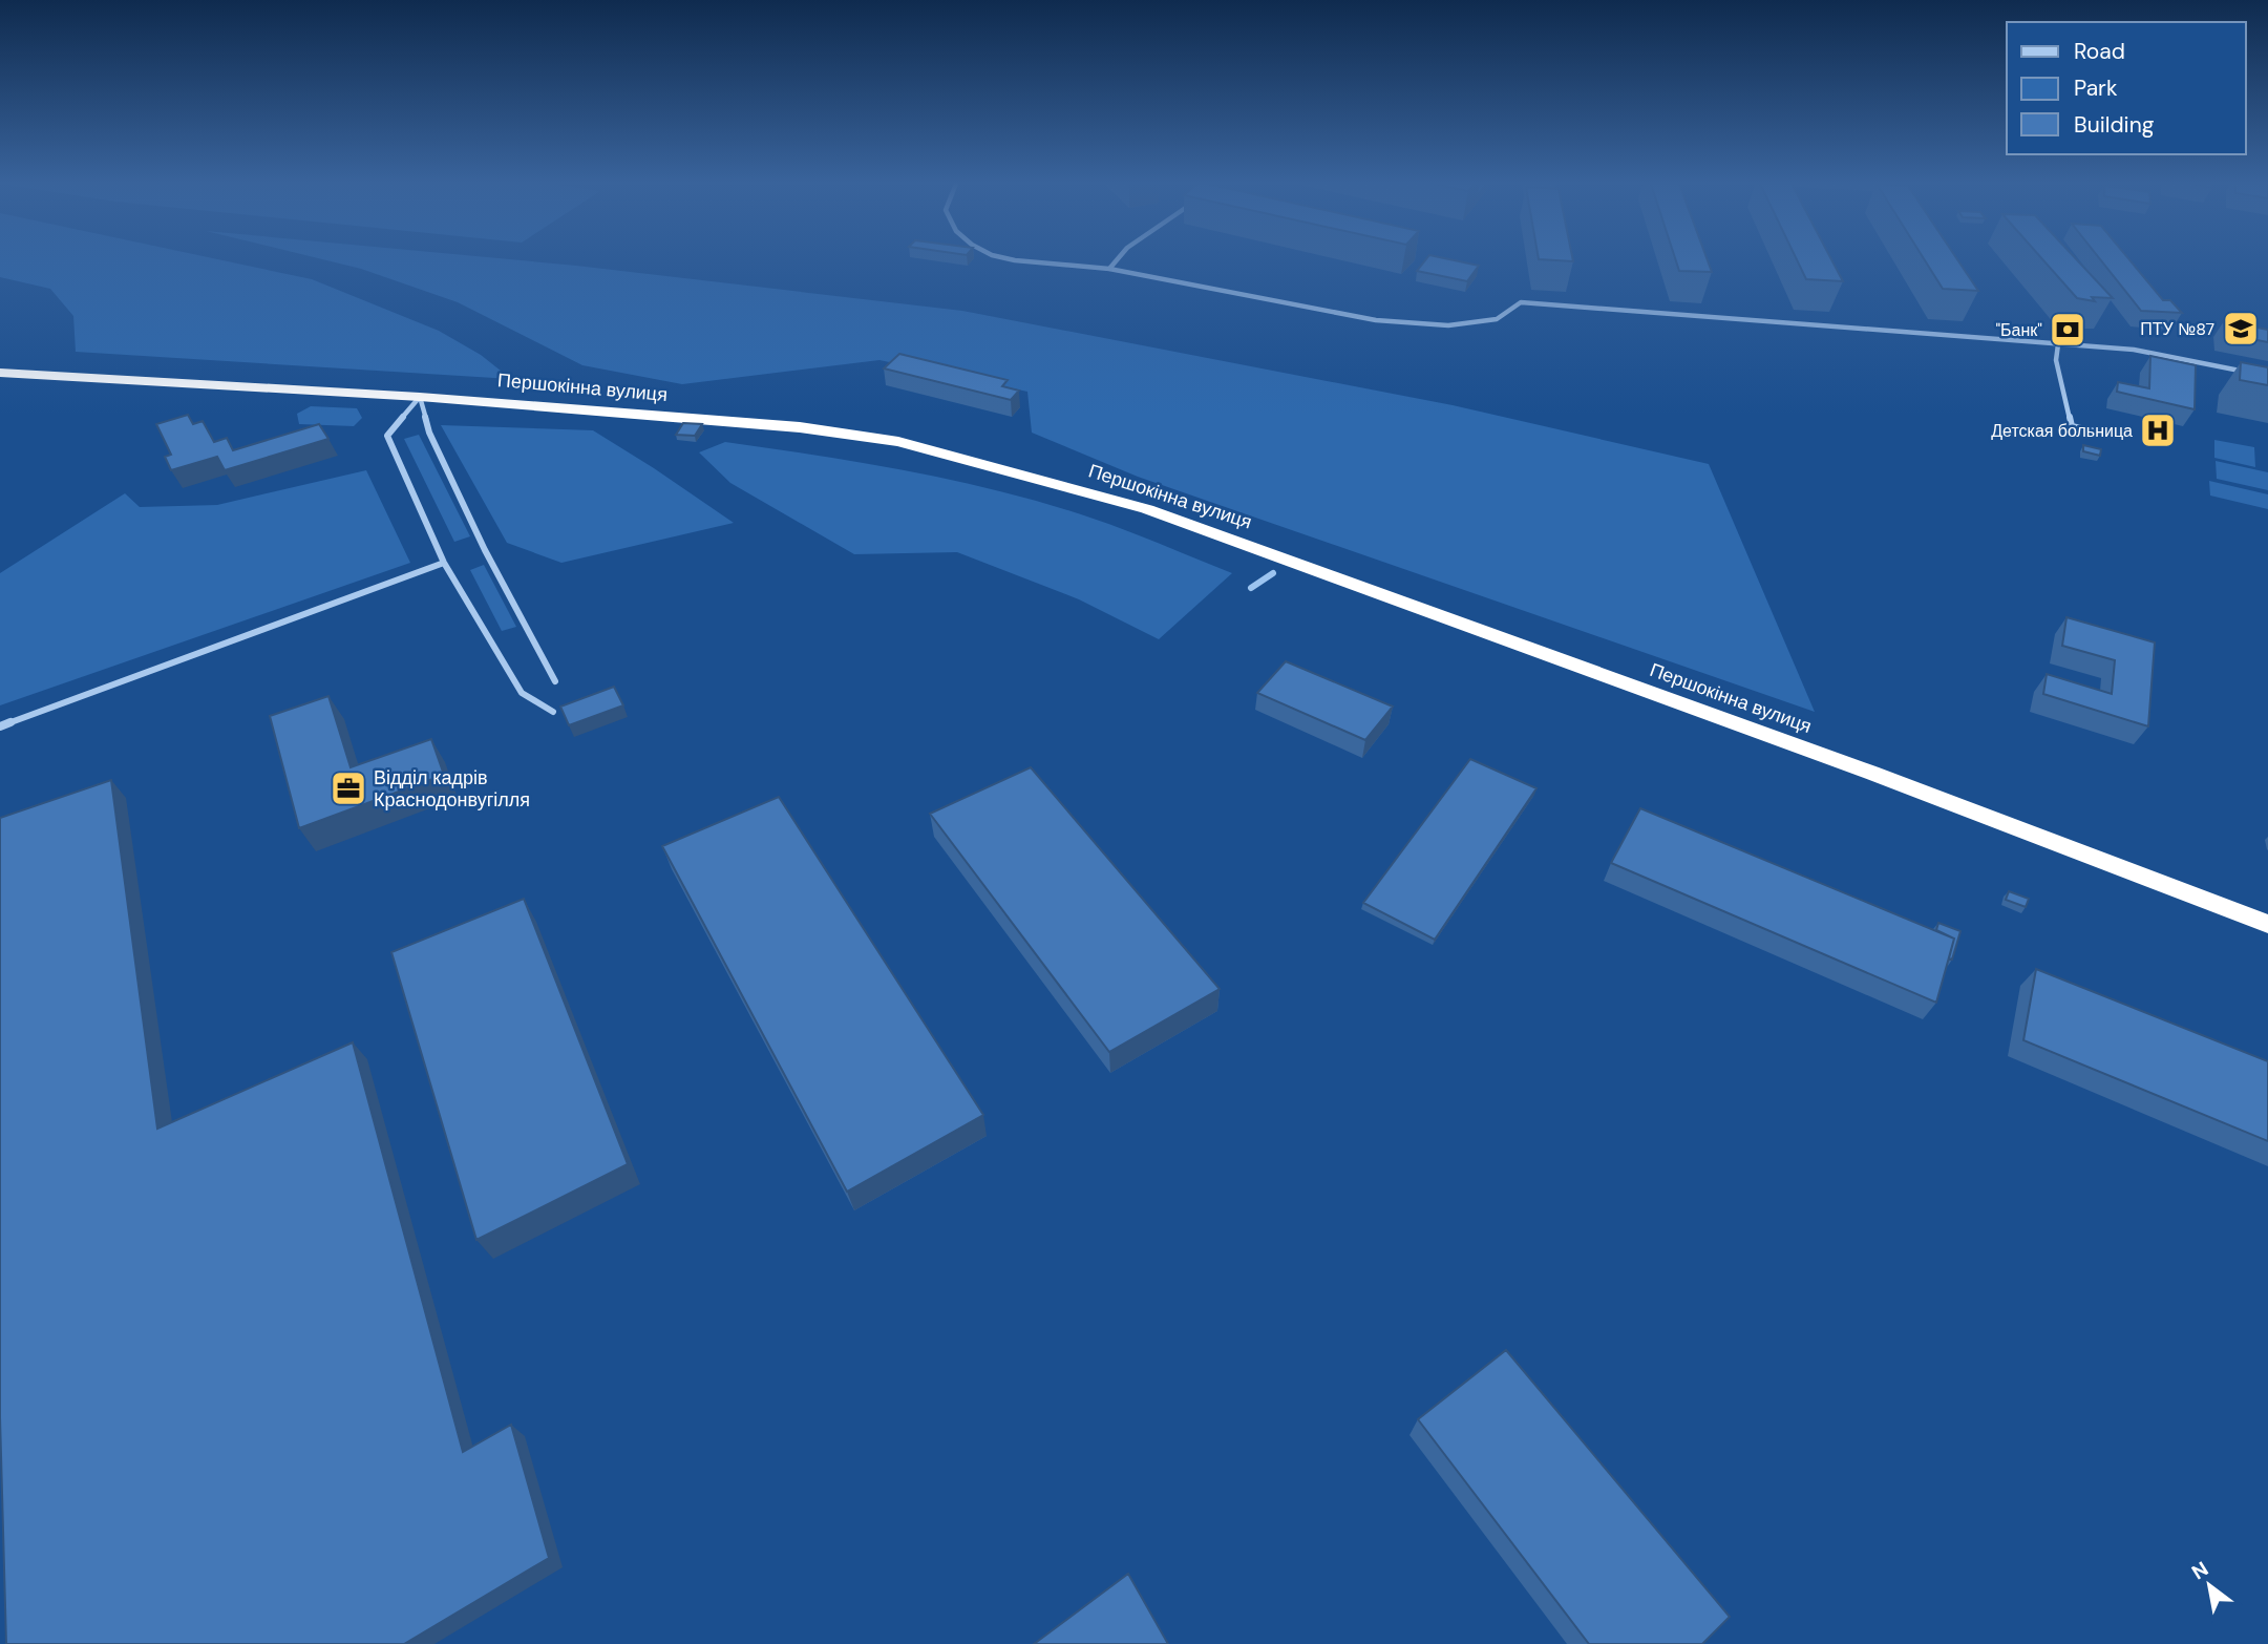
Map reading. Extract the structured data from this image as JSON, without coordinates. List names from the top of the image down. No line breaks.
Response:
{"streets":{"highway":["Першокінна вулиця"]},"places":{"school or university":["ПТУ №87"],"bank":["\"Банк\""],"hospital":["Детская больница"],"office":["Відділ кадрів Краснодонвугілля"]},"legend":["Road","Park","Building"],"north":"top left"}
